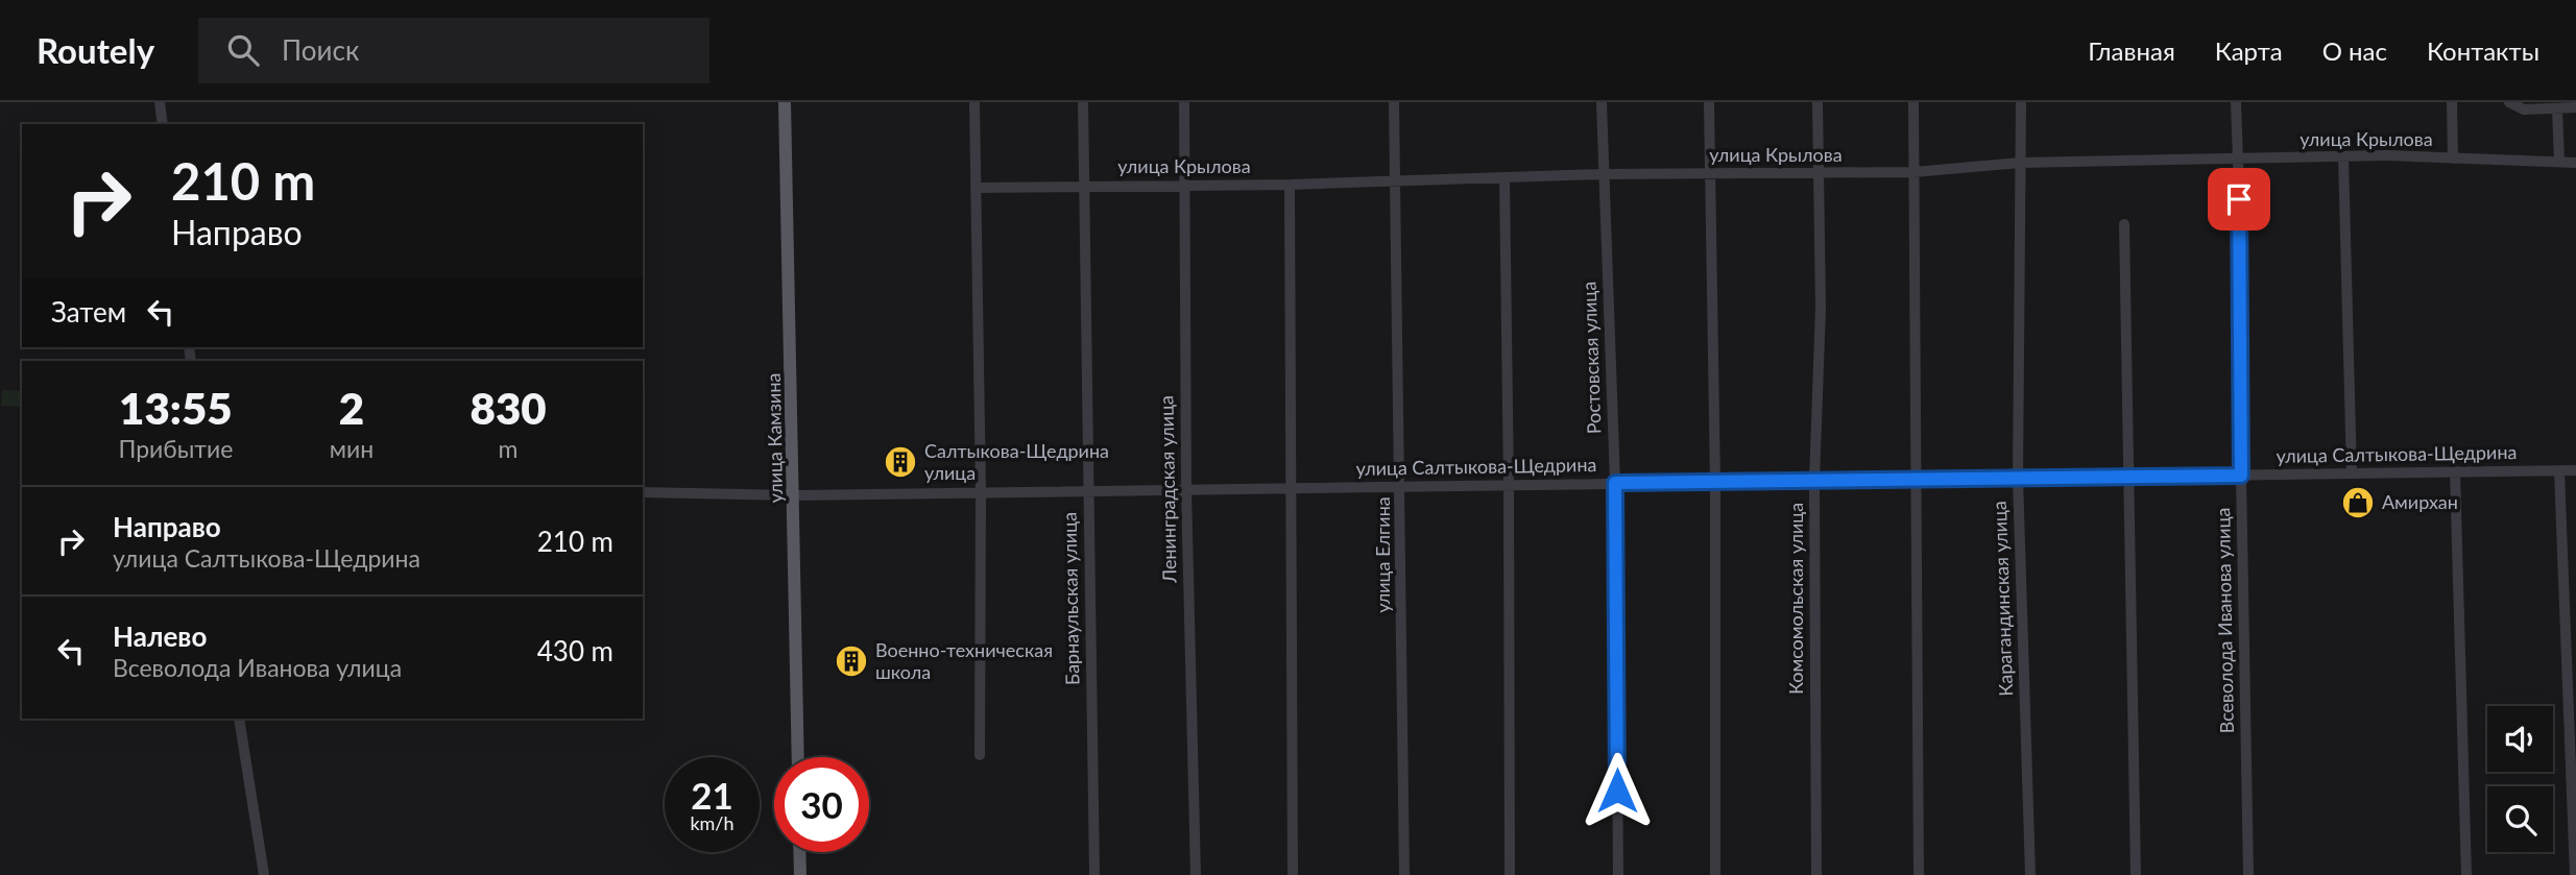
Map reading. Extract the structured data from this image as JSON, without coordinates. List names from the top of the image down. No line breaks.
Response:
{"streets":{"main road":["улица Камзина"],"street":["улица Крылова","Ростовская улица","улица Салтыкова-Щедрина","Ленинградская улица","улица Елгина","Барнаульская улица","Комсомольская улица","Карагандинская улица","Всеволода Иванова улица"]},"crossings":[["улица Крылова","Ростовская улица"],["улица Крылова","Ленинградская улица"],["улица Крылова","улица Елгина"],["улица Крылова","Барнаульская улица"],["улица Крылова","Комсомольская улица"],["улица Крылова","Карагандинская улица"],["улица Крылова","Всеволода Иванова улица"],["Ростовская улица","улица Салтыкова-Щедрина"],["улица Камзина","улица Салтыкова-Щедрина"],["улица Салтыкова-Щедрина","Ленинградская улица"],["улица Салтыкова-Щедрина","улица Елгина"],["улица Салтыкова-Щедрина","Барнаульская улица"],["улица Салтыкова-Щедрина","Комсомольская улица"],["улица Салтыкова-Щедрина","Карагандинская улица"],["улица Салтыкова-Щедрина","Всеволода Иванова улица"]],"places":{"building":["Салтыкова-Щедрина улица","Военно-техническая школа"],"shop":["Амирхан"]},"page":{"header":"Routely","search":"Поиск","nav":["Главная","Карта","О нас","Контакты"],"turn":["210 m","Направо"],"then":"Затем","eta":["13:55","Прибытие","2","мин","830","m"],"list":[{"name":"Направо","note":"улица Салтыкова-Щедрина","value":"210 m"},{"name":"Налево","note":"Всеволода Иванова улица","value":"430 m"}],"speed":"21 km/h","limit":"30"}}
